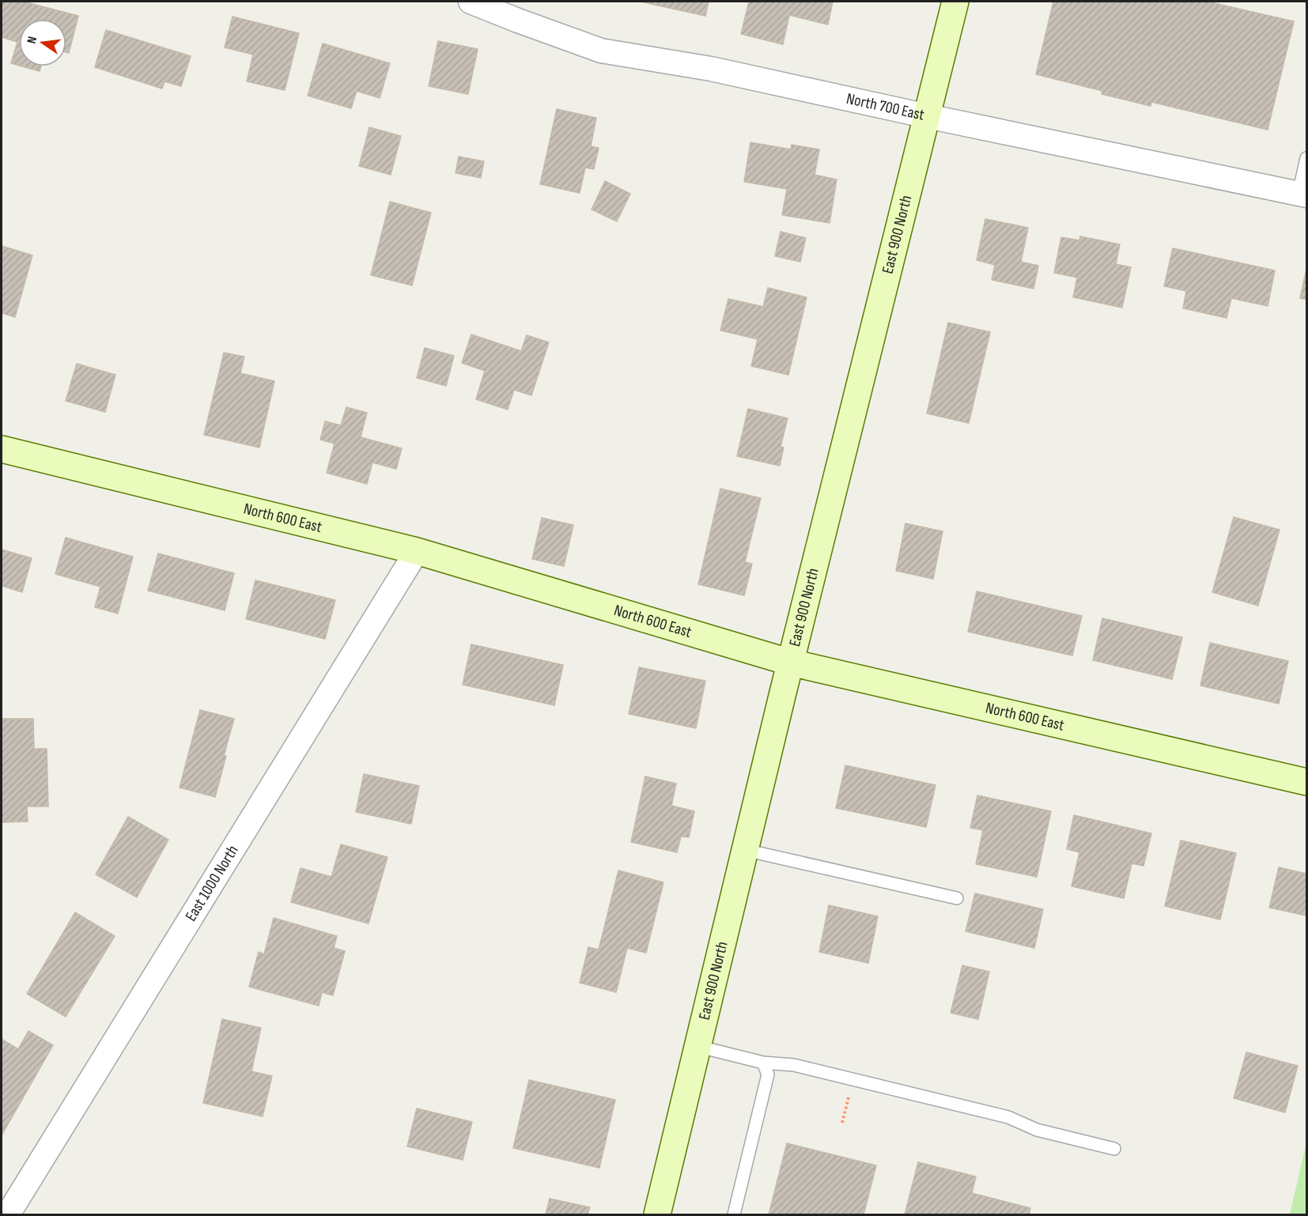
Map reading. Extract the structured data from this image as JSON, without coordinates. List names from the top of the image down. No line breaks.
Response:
{"streets":{"street":["North 700 East","East 900 North","North 600 East","East 1000 North"]},"crossings":[["North 700 East","East 900 North"],["East 900 North","North 600 East"],["North 600 East","East 1000 North"]],"north":"left"}
